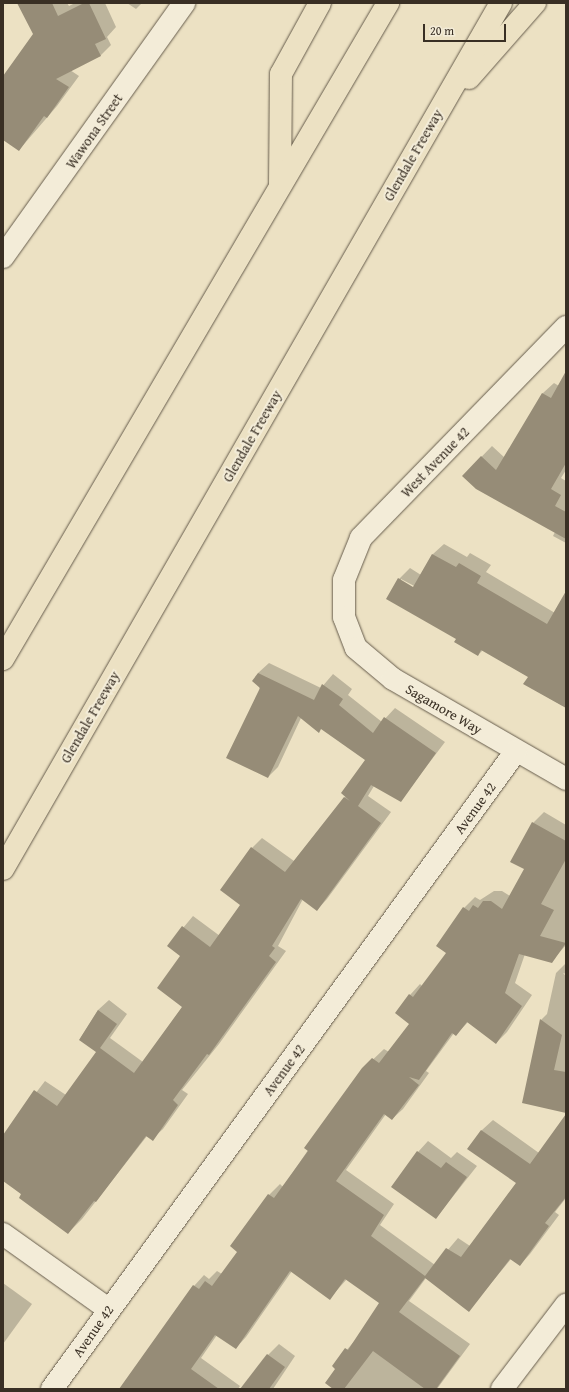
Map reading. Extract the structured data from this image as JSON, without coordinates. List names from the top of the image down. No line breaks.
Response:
{"streets":{"highway":["Glendale Freeway"],"street":["Wawona Street","West Avenue 42","Sagamore Way","Avenue 42"]},"crossings":[["West Avenue 42","Sagamore Way"],["Sagamore Way","Avenue 42"]],"scale_bar":"20 m"}
